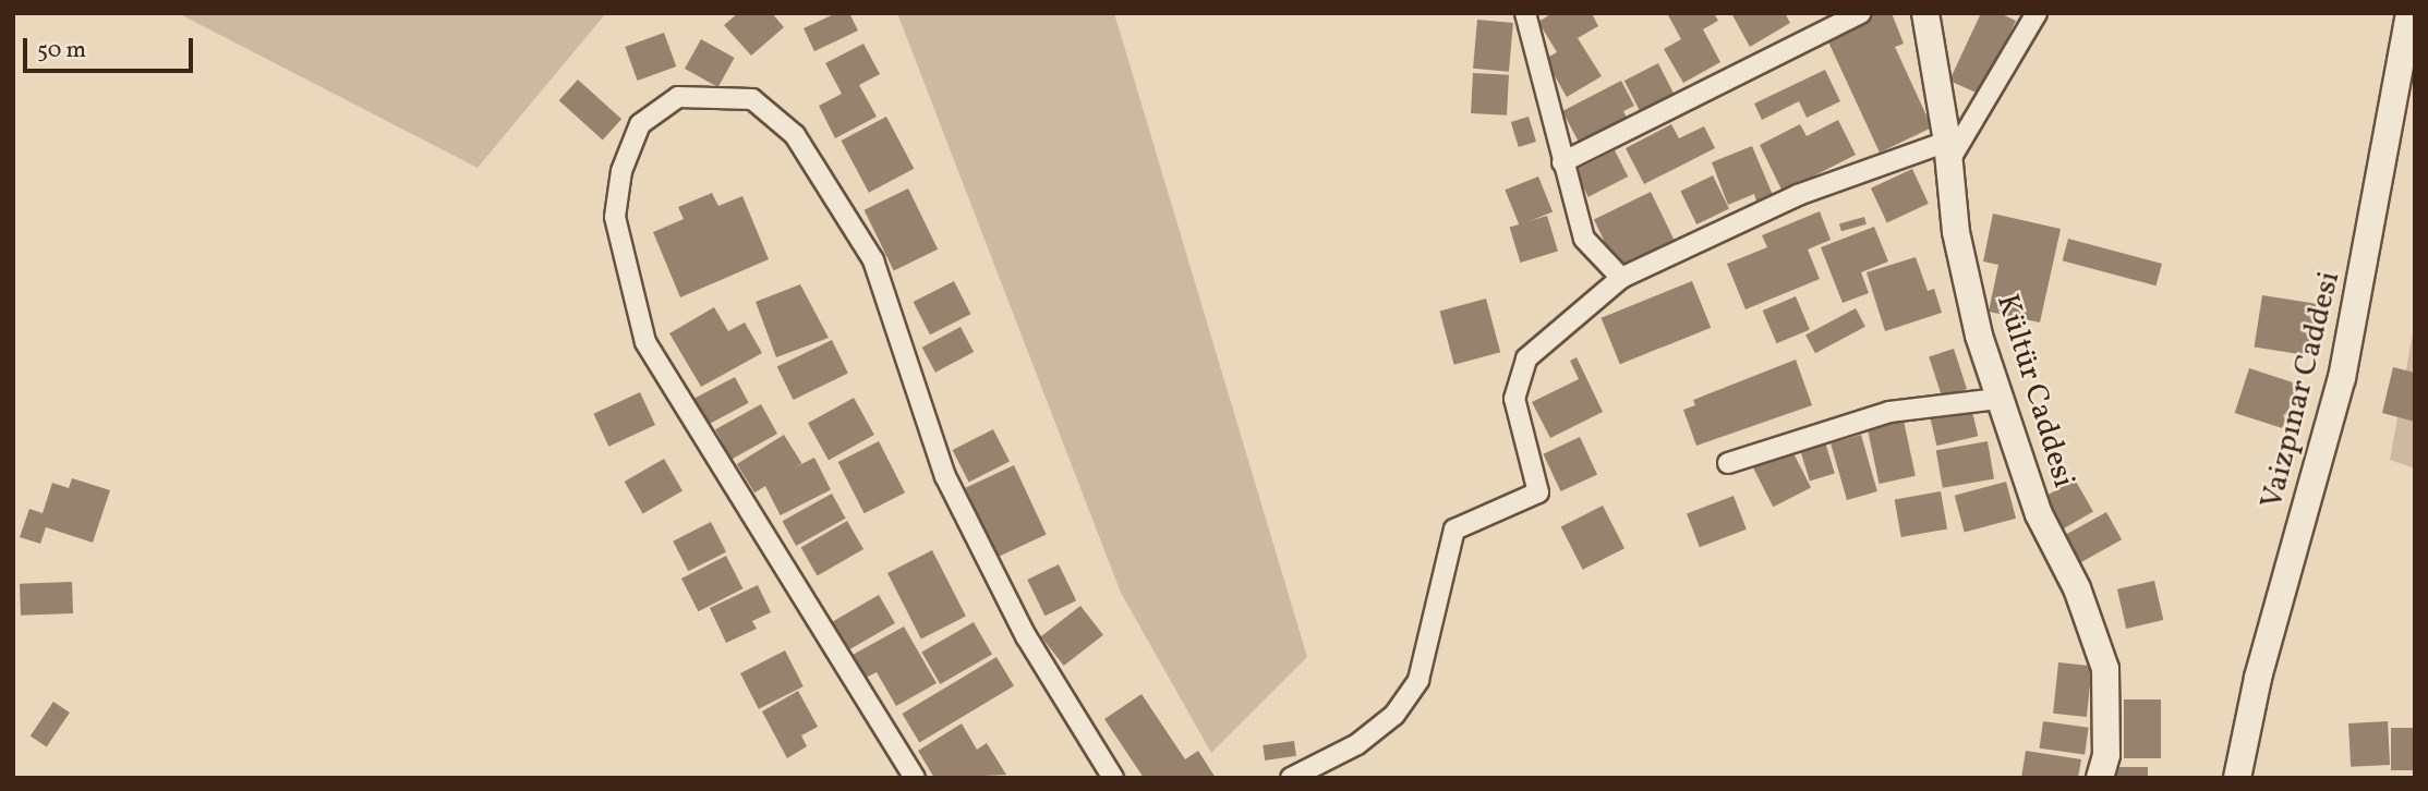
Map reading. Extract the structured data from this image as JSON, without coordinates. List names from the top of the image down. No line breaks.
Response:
{"streets":{"street":["Vaizpınar Caddesi","Kültür Caddesi"]},"scale_bar":"50 m"}
